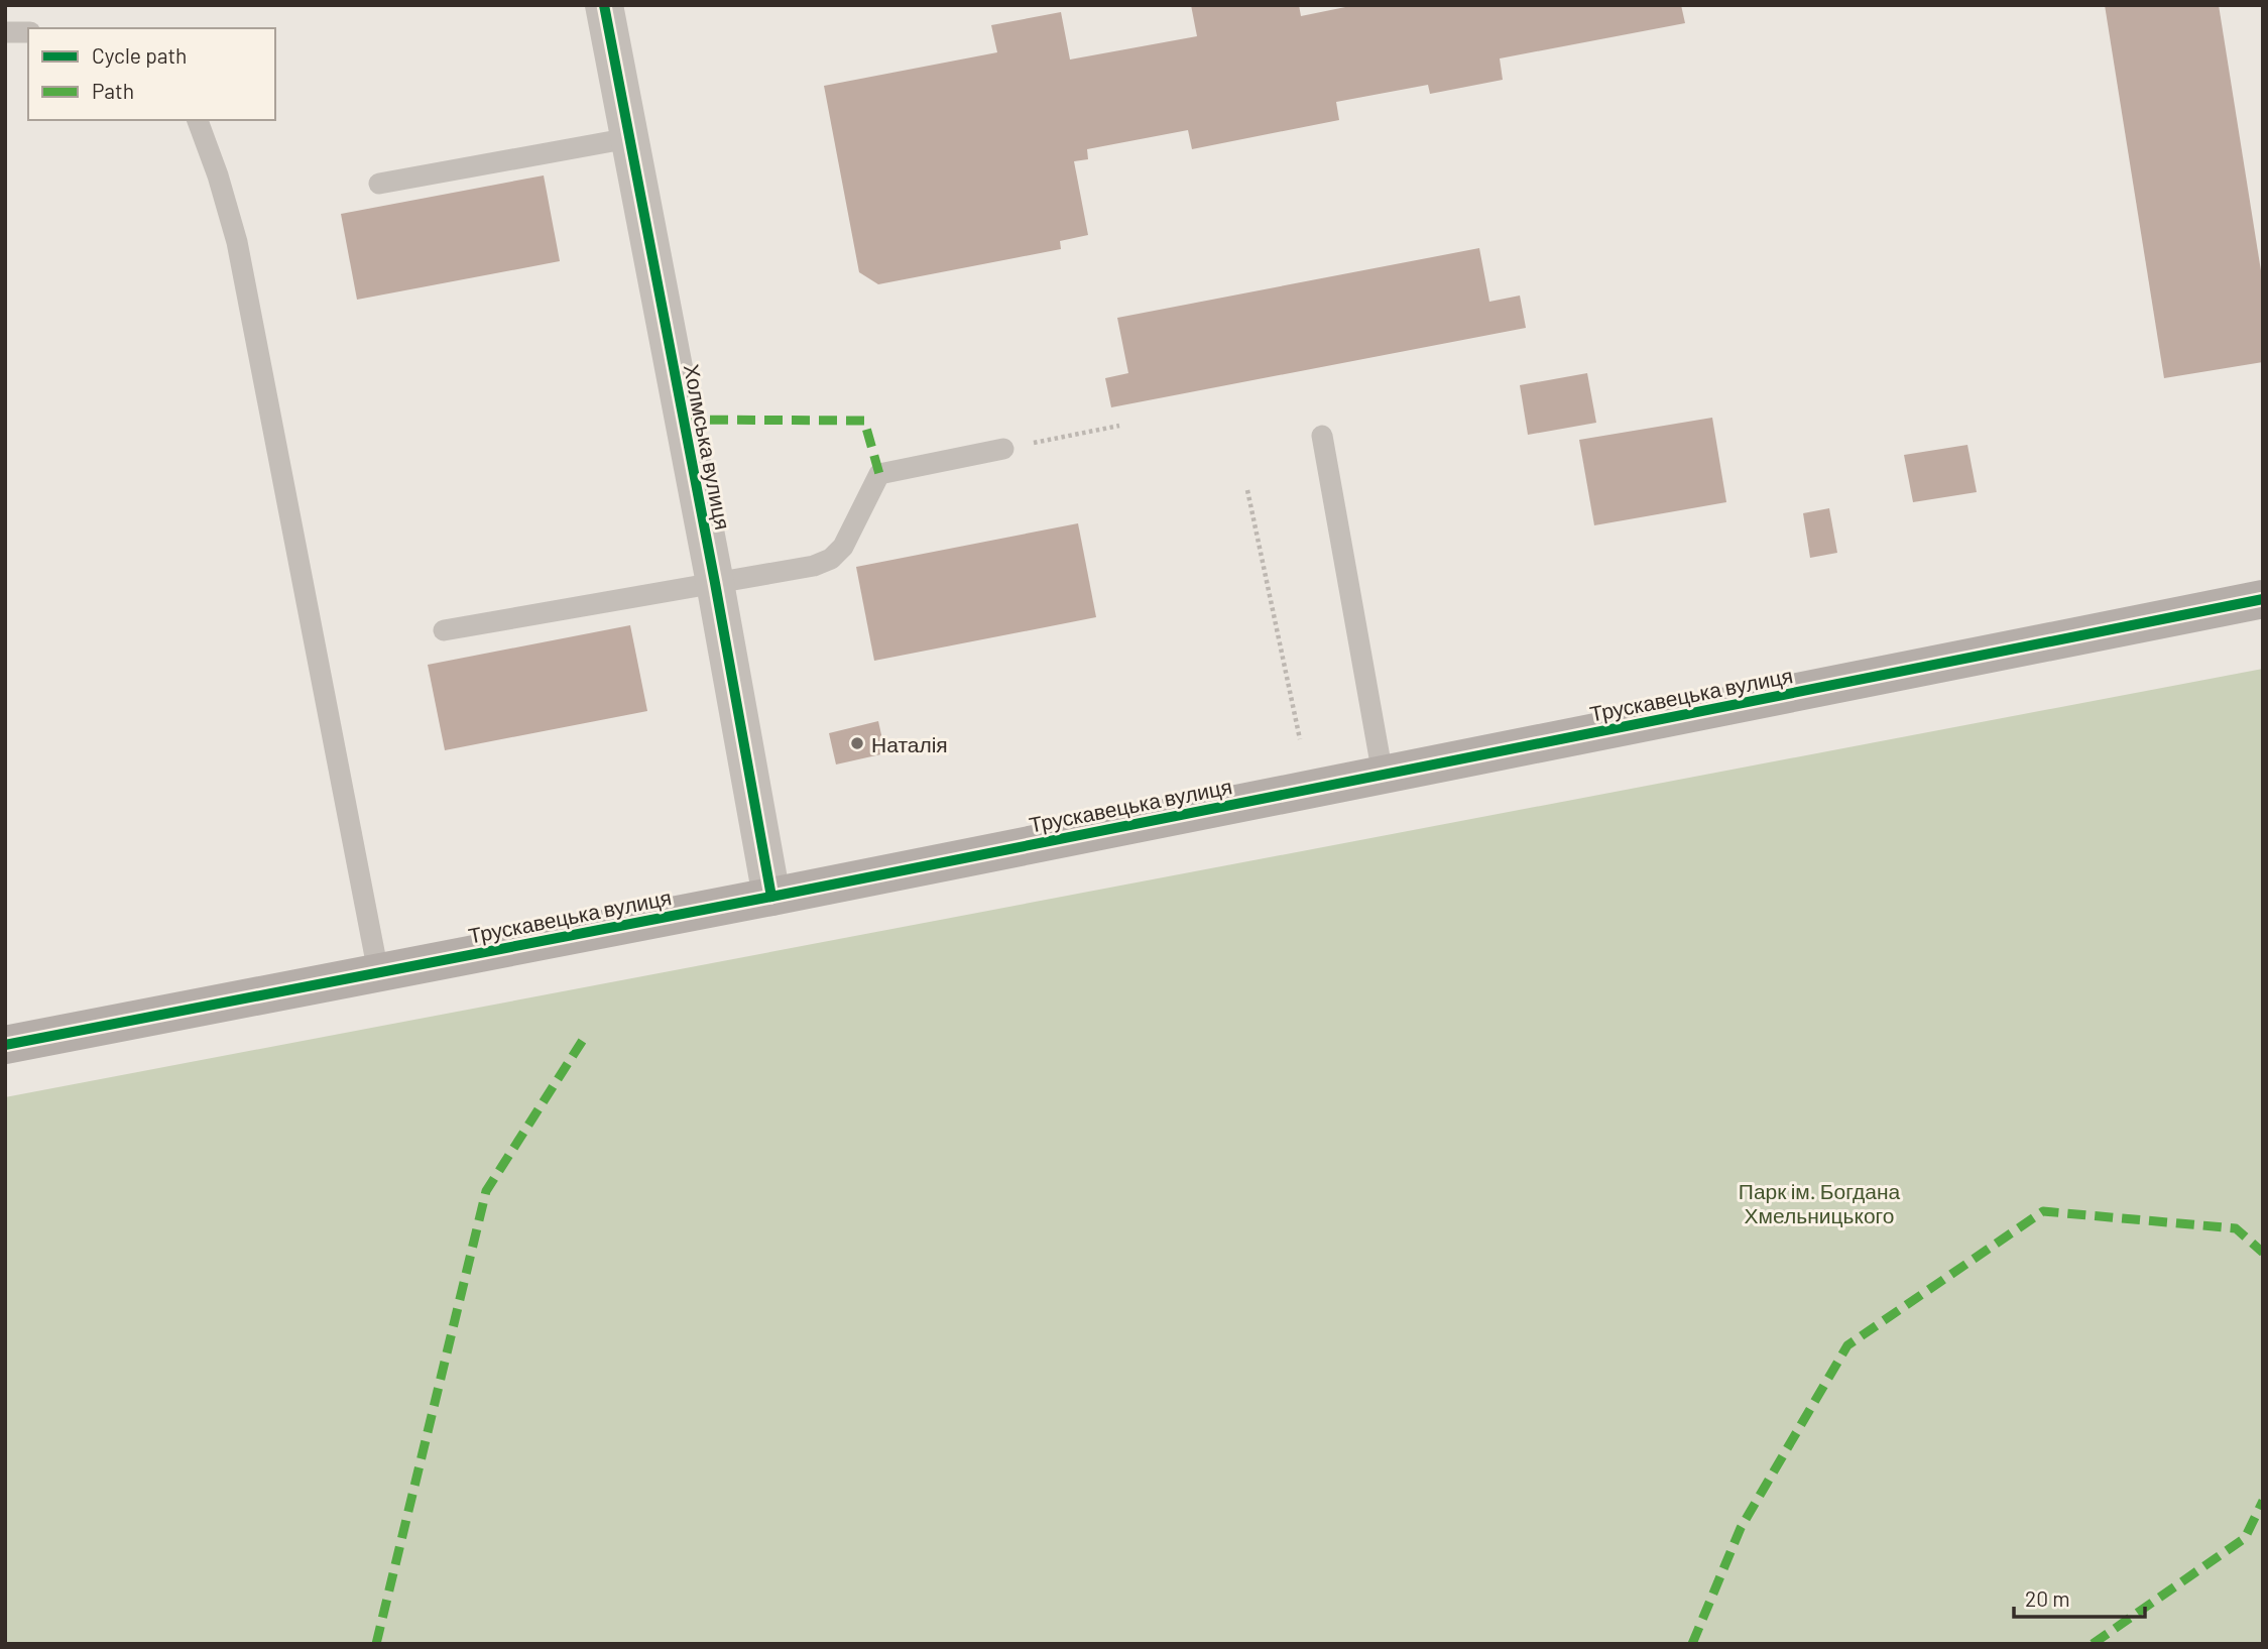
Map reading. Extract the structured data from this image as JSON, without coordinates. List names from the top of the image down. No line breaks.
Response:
{"streets":{"main road":["Трускавецька вулиця"],"street":["Холмська вулиця"]},"crossings":[["Холмська вулиця","Трускавецька вулиця"]],"parks":["Парк ім. Богдана Хмельницького"],"places":["Наталія"],"legend":["Cycle path","Path"],"scale_bar":"20 m"}
